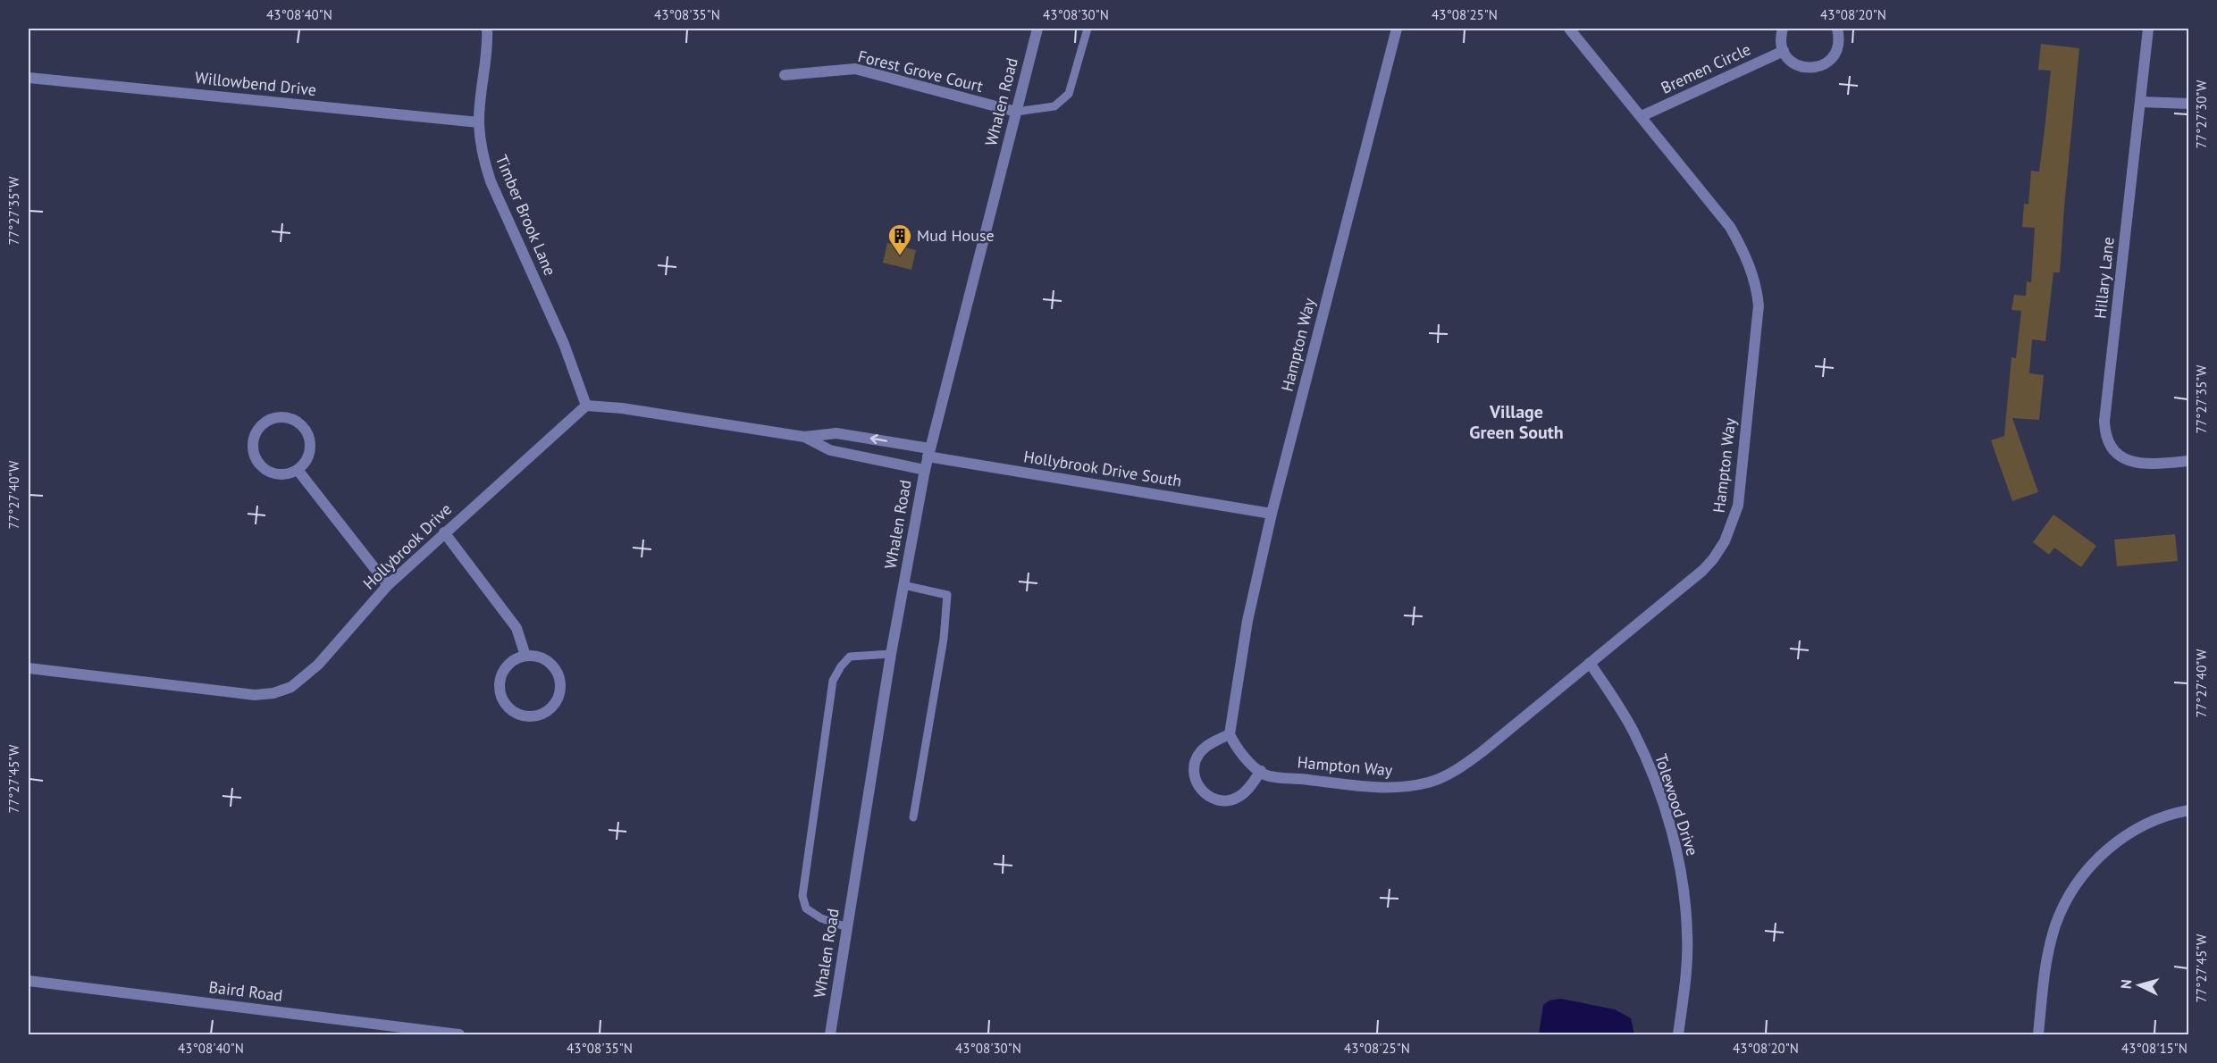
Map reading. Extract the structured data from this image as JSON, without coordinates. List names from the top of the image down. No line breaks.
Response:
{"streets":{"street":["Bremen Circle","Forest Grove Court","Willowbend Drive","Whalen Road","Timber Brook Lane","Hillary Lane","Hampton Way","Hollybrook Drive South","Hollybrook Drive","Tolewood Drive","Baird Road"]},"crossings":[["Bremen Circle","Hampton Way"],["Forest Grove Court","Whalen Road"],["Willowbend Drive","Timber Brook Lane"],["Whalen Road","Hollybrook Drive South"],["Timber Brook Lane","Hollybrook Drive"],["Hampton Way","Hollybrook Drive South"],["Hampton Way","Tolewood Drive"]],"districts":["Village Green South"],"places":{"building":["Mud House"]},"north":"left","coordinates":["43°08'40\"N","43°08'35\"N","43°08'30\"N","43°08'25\"N","43°08'20\"N","77°27'30\"W","77°27'35\"W","77°27'40\"W","77°27'45\"W","43°08'15\"N"]}
